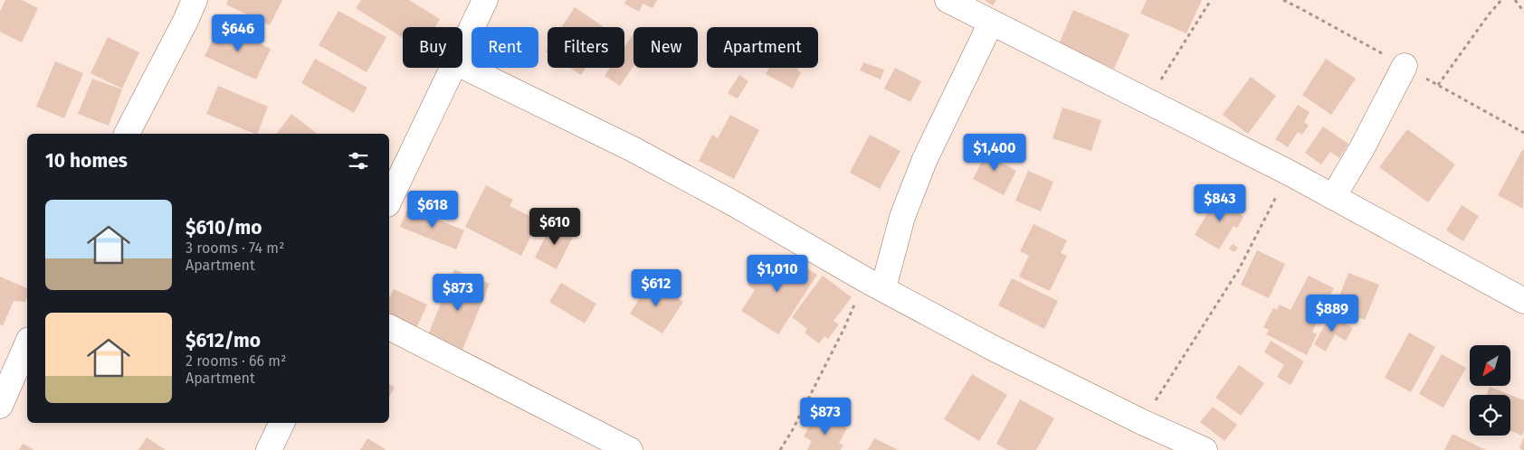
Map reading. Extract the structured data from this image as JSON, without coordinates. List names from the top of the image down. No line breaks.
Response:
{"north":"bottom left","page":{"price":["$646","$1,400","$843","$618","$610","$1,010","$612","$873","$889","$873"],"chip":["Buy","Rent","Filters","New","Apartment"],"heading":"10 homes","list":[{"name":"$610/mo","note":"3 rooms · 74 m² · Apartment"},{"name":"$612/mo","note":"2 rooms · 66 m² · Apartment"}]}}
